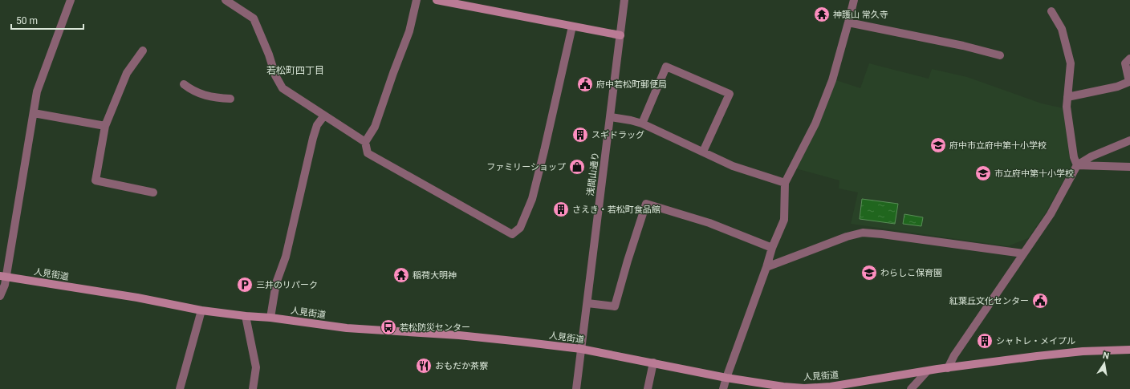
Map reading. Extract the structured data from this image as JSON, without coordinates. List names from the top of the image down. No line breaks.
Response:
{"streets":{"main road":["人見街道"],"street":["浅間山通り"]},"crossings":[["浅間山通り","人見街道"]],"districts":["若松町四丁目"],"places":{"temple":["神護山 常久寺","稲荷大明神"],"public building":["府中若松町郵便局","紅葉丘文化センター"],"building":["スギドラッグ","さえき・若松町食品館","シャトレ・メイプル"],"school or university":["府中市立府中第十小学校","市立府中第十小学校","わらしこ保育園"],"shop":["ファミリーショップ"],"parking":["三井のリパーク"],"bus stop":["若松防災センター"],"restaurant":["おもだか茶寮"]},"scale_bar":"50 m","north":"top"}
